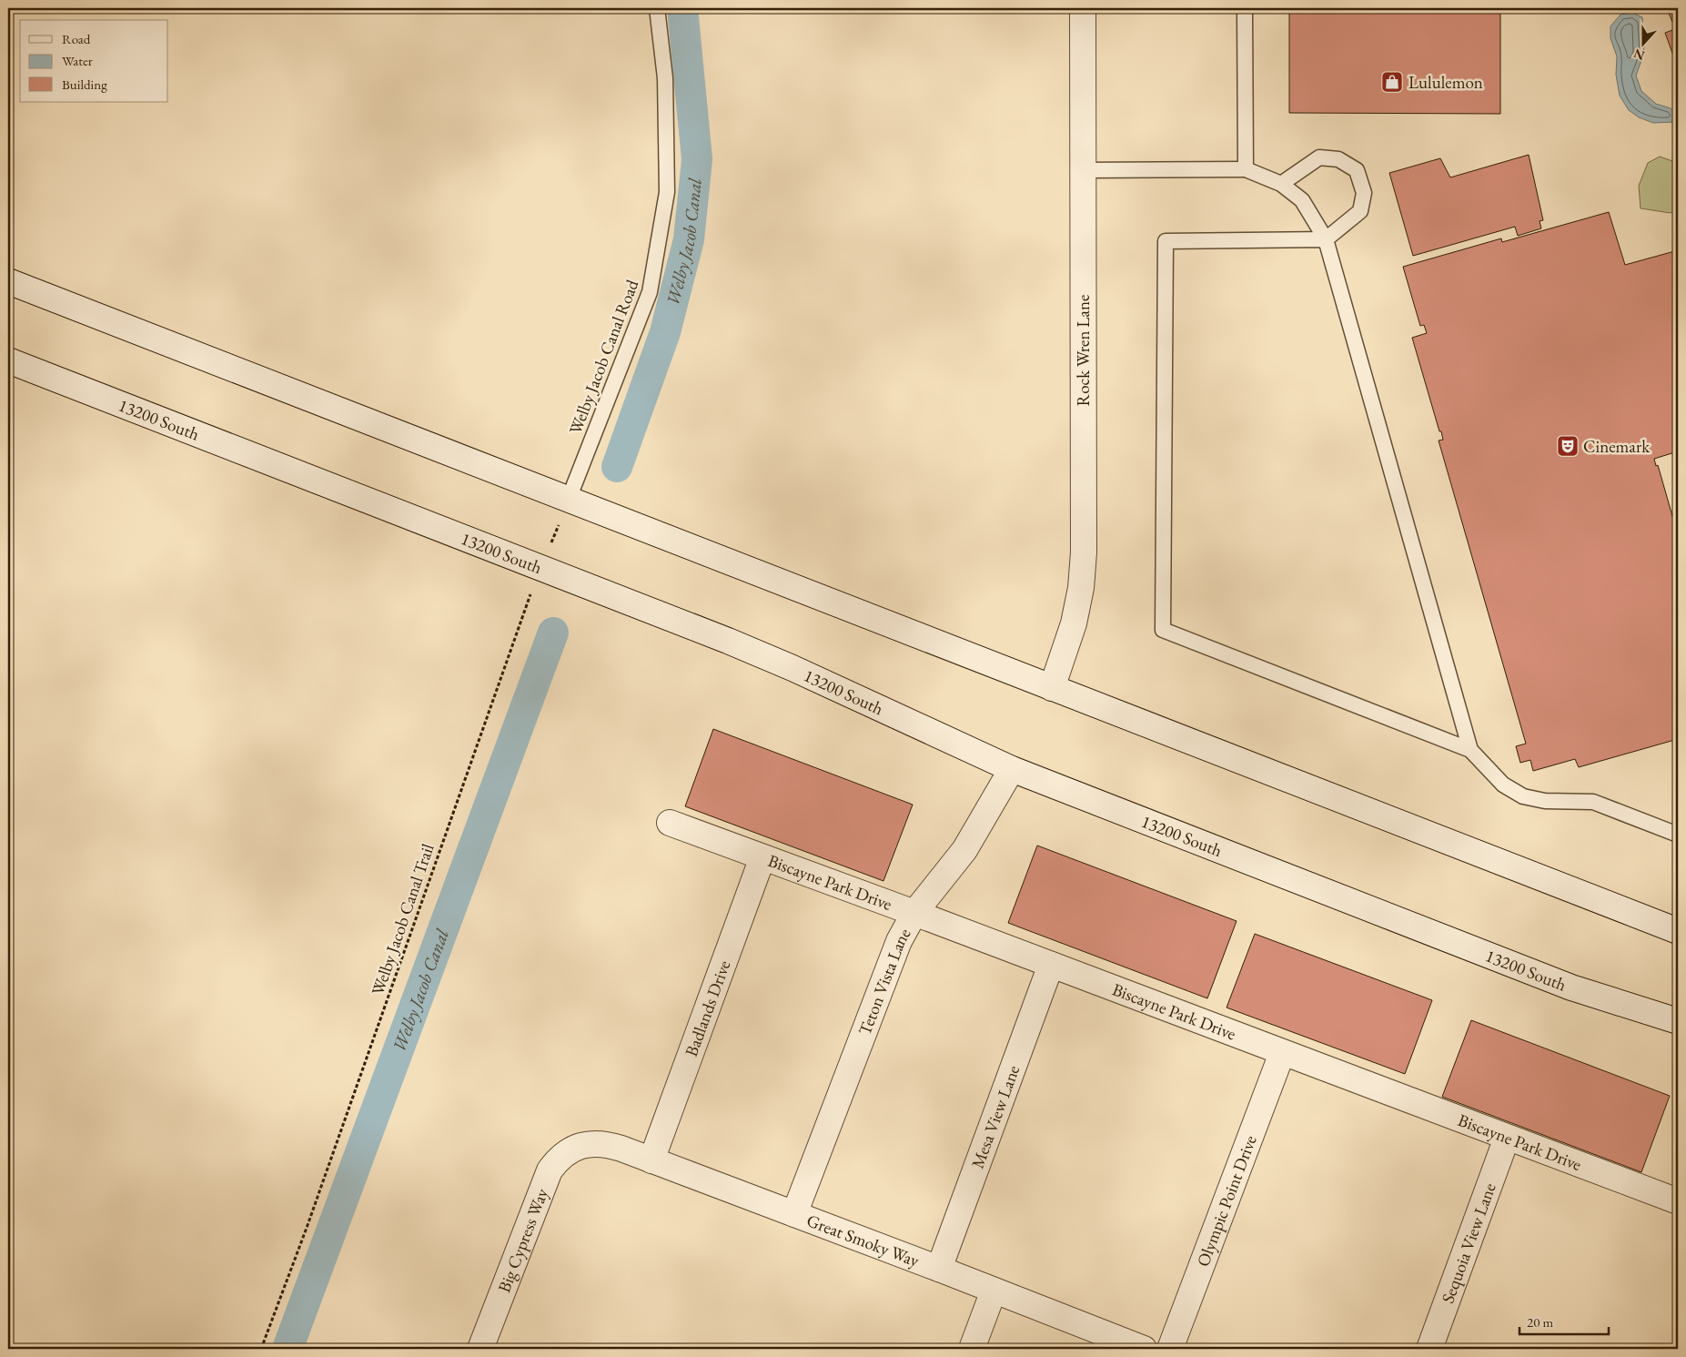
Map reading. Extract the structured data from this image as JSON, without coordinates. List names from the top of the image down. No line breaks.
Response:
{"streets":{"street":["Rock Wren Lane","13200 South","Biscayne Park Drive","Teton Vista Lane","Badlands Drive","Mesa View Lane","Olympic Point Drive","Big Cypress Way","Great Smoky Way","Sequoia View Lane"],"lane":["Welby Jacob Canal Road"],"path":["Welby Jacob Canal Trail"]},"crossings":[["Welby Jacob Canal Road","Welby Jacob Canal Trail"],["13200 South","Welby Jacob Canal Trail"],["13200 South","Teton Vista Lane"],["Biscayne Park Drive","Teton Vista Lane"],["Biscayne Park Drive","Badlands Drive"],["Biscayne Park Drive","Mesa View Lane"],["Biscayne Park Drive","Olympic Point Drive"],["Biscayne Park Drive","Sequoia View Lane"],["Teton Vista Lane","Great Smoky Way"],["Badlands Drive","Great Smoky Way"],["Mesa View Lane","Great Smoky Way"],["Big Cypress Way","Great Smoky Way"]],"water":["Welby Jacob Canal"],"places":{"shop":["Lululemon"],"theatre":["Cinemark"]},"legend":["Road","Water","Building"],"scale_bar":"20 m","north":"bottom"}
